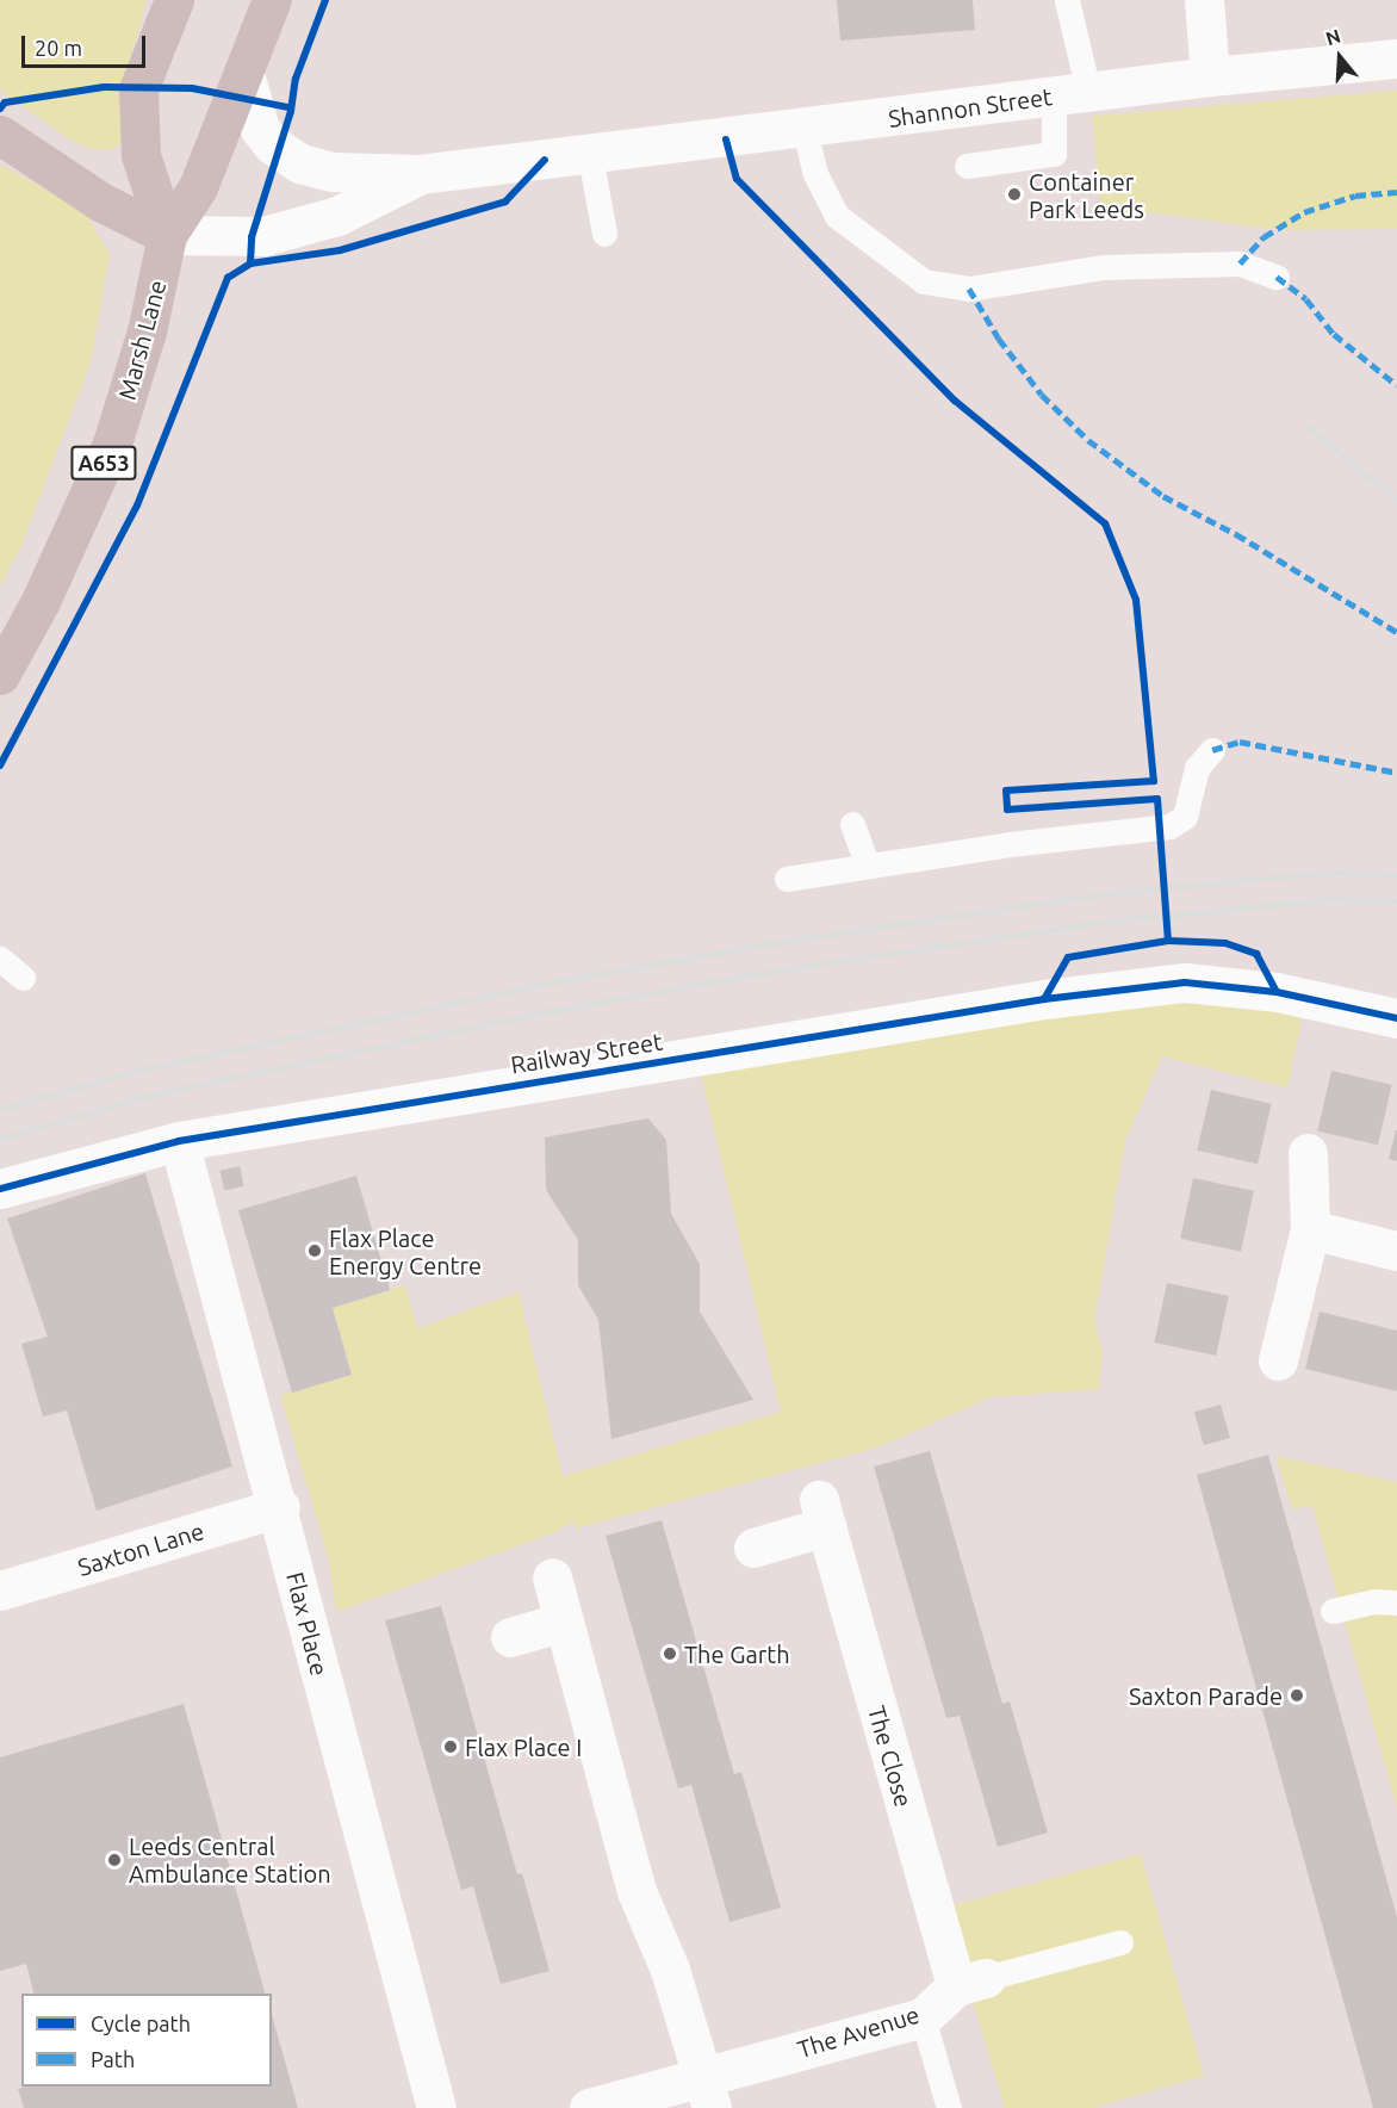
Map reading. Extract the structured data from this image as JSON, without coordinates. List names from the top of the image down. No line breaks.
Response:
{"streets":{"highway":["Marsh Lane","A653"],"street":["Shannon Street","Railway Street","Saxton Lane","Flax Place","The Close","The Avenue"]},"crossings":[["Shannon Street","Marsh Lane"],["Railway Street","Flax Place"],["Saxton Lane","Flax Place"],["The Close","The Avenue"]],"places":["Container Park Leeds","Flax Place Energy Centre","The Garth","Saxton Parade","Flax Place I","Leeds Central Ambulance Station"],"legend":["Cycle path","Path"],"scale_bar":"20 m","north":"top"}
